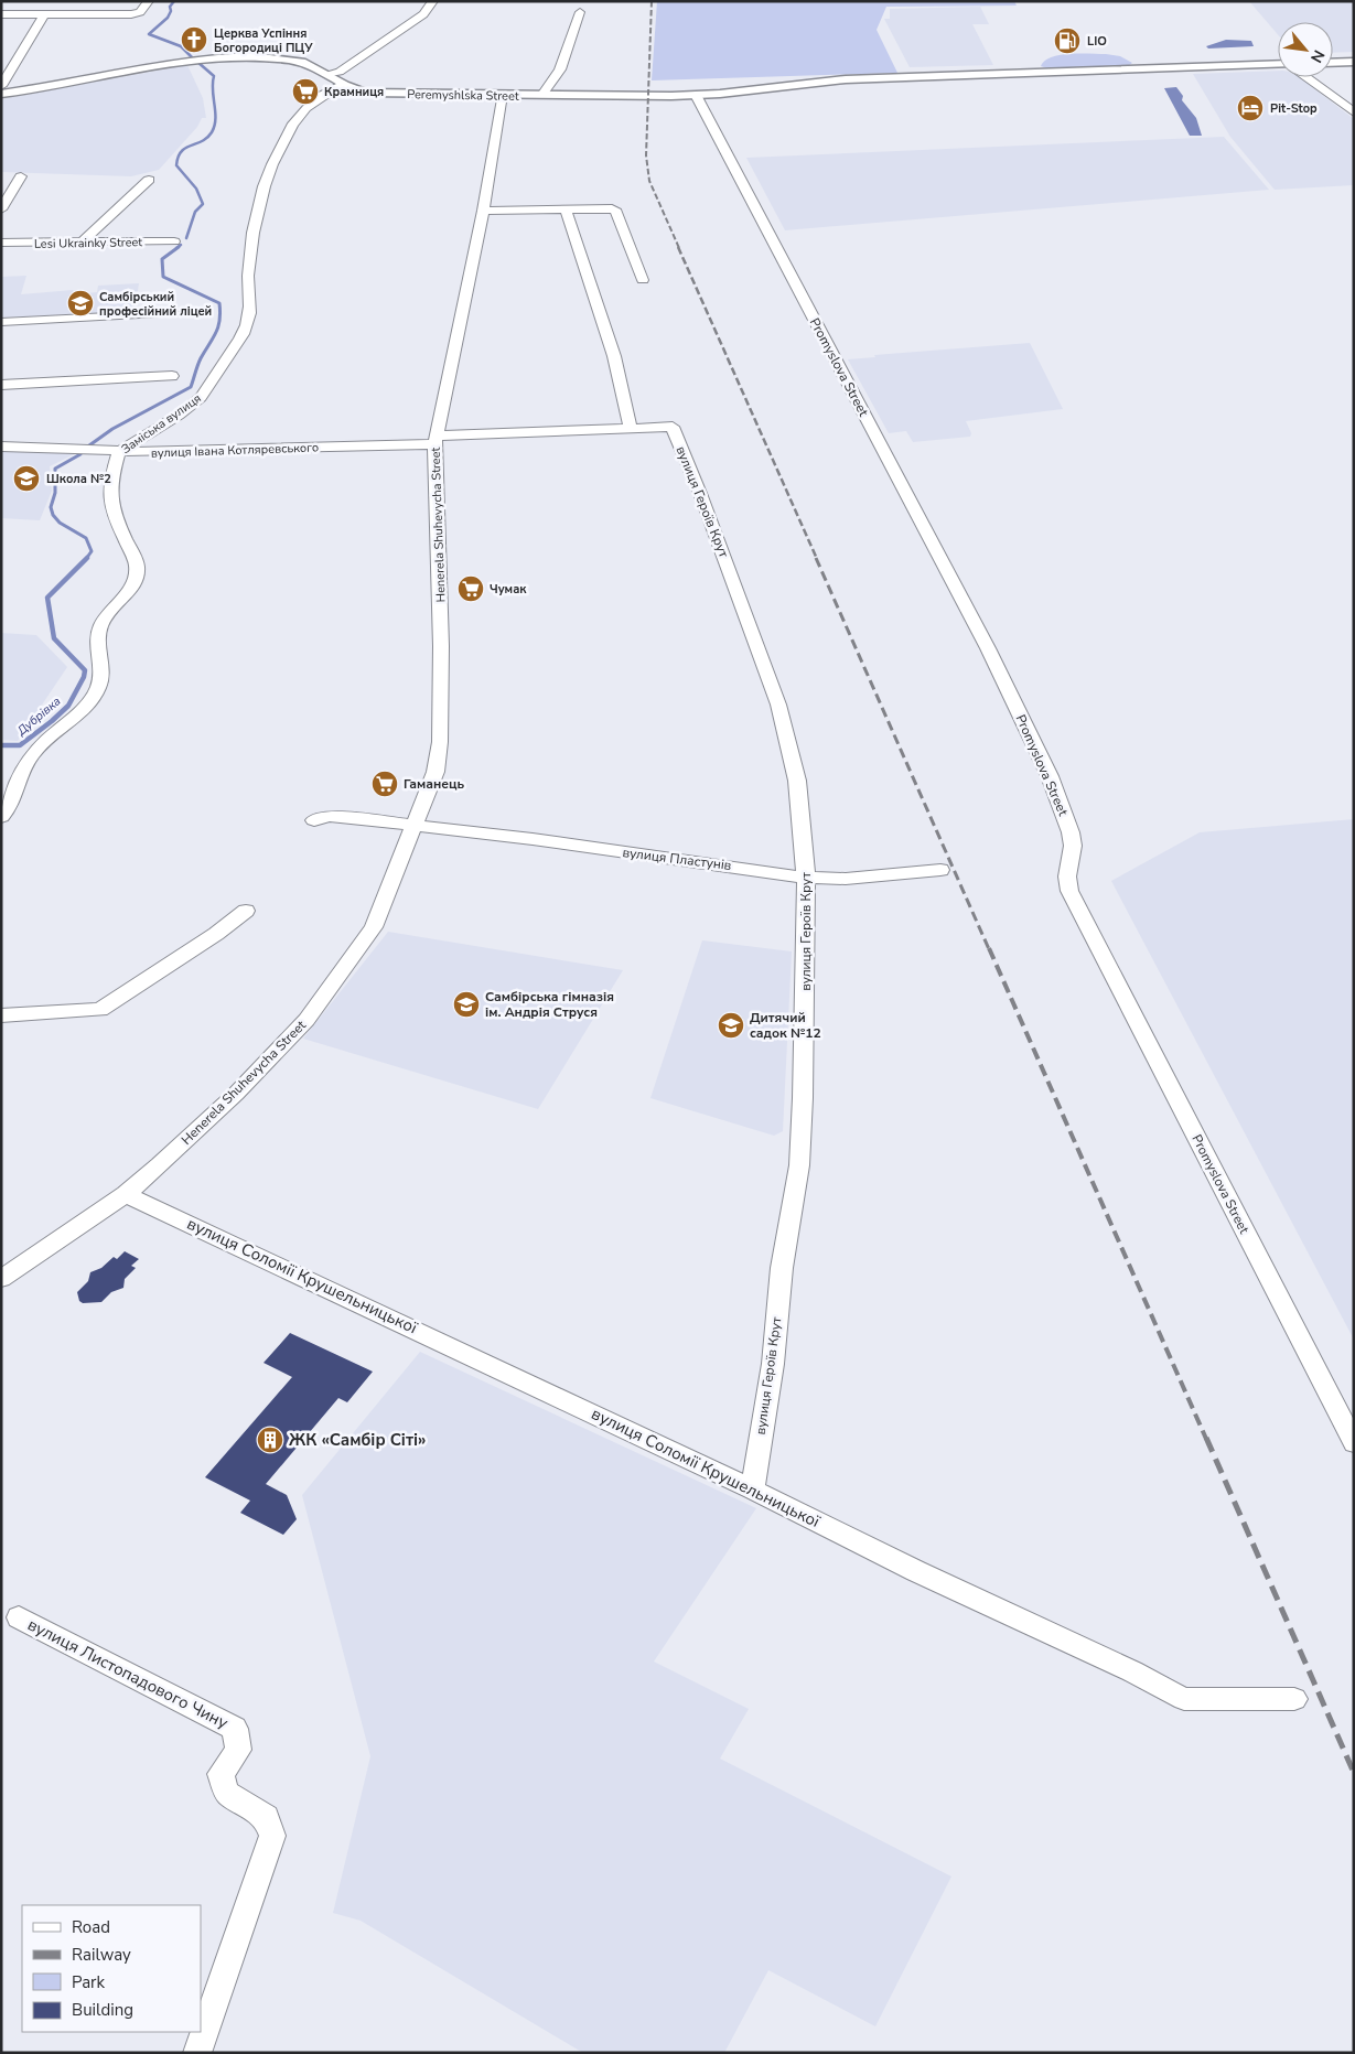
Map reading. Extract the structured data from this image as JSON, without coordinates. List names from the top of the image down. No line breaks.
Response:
{"streets":{"main road":["Peremyshlska Street"],"street":["Lesi Ukrainky Street","Promyslova Street","Заміська вулиця","вулиця Івана Котляревського","вулиця Героїв Крут","Henerela Shuhevycha Street","вулиця Пластунів","вулиця Соломії Крушельницької","вулиця Листопадового Чину"]},"crossings":[["Peremyshlska Street","Promyslova Street"],["Peremyshlska Street","Заміська вулиця"],["Peremyshlska Street","Henerela Shuhevycha Street"],["Заміська вулиця","вулиця Івана Котляревського"],["вулиця Івана Котляревського","вулиця Героїв Крут"],["вулиця Івана Котляревського","Henerela Shuhevycha Street"],["вулиця Героїв Крут","вулиця Пластунів"],["вулиця Героїв Крут","вулиця Соломії Крушельницької"],["Henerela Shuhevycha Street","вулиця Пластунів"],["Henerela Shuhevycha Street","вулиця Соломії Крушельницької"]],"water":["Дубрівка"],"places":{"church":["Церква Успіння Богородиці ПЦУ"],"fuel station":["LIO"],"supermarket":["Крамниця","Чумак","Гаманець"],"hotel":["Pit-Stop"],"school or university":["Самбірський професійний ліцей","Школа №2","Самбірська гімназія ім. Андрія Струся","Дитячий садок №12"],"building":["ЖК «Самбір Сіті»"]},"legend":["Road","Railway","Park","Building"],"north":"bottom right"}
